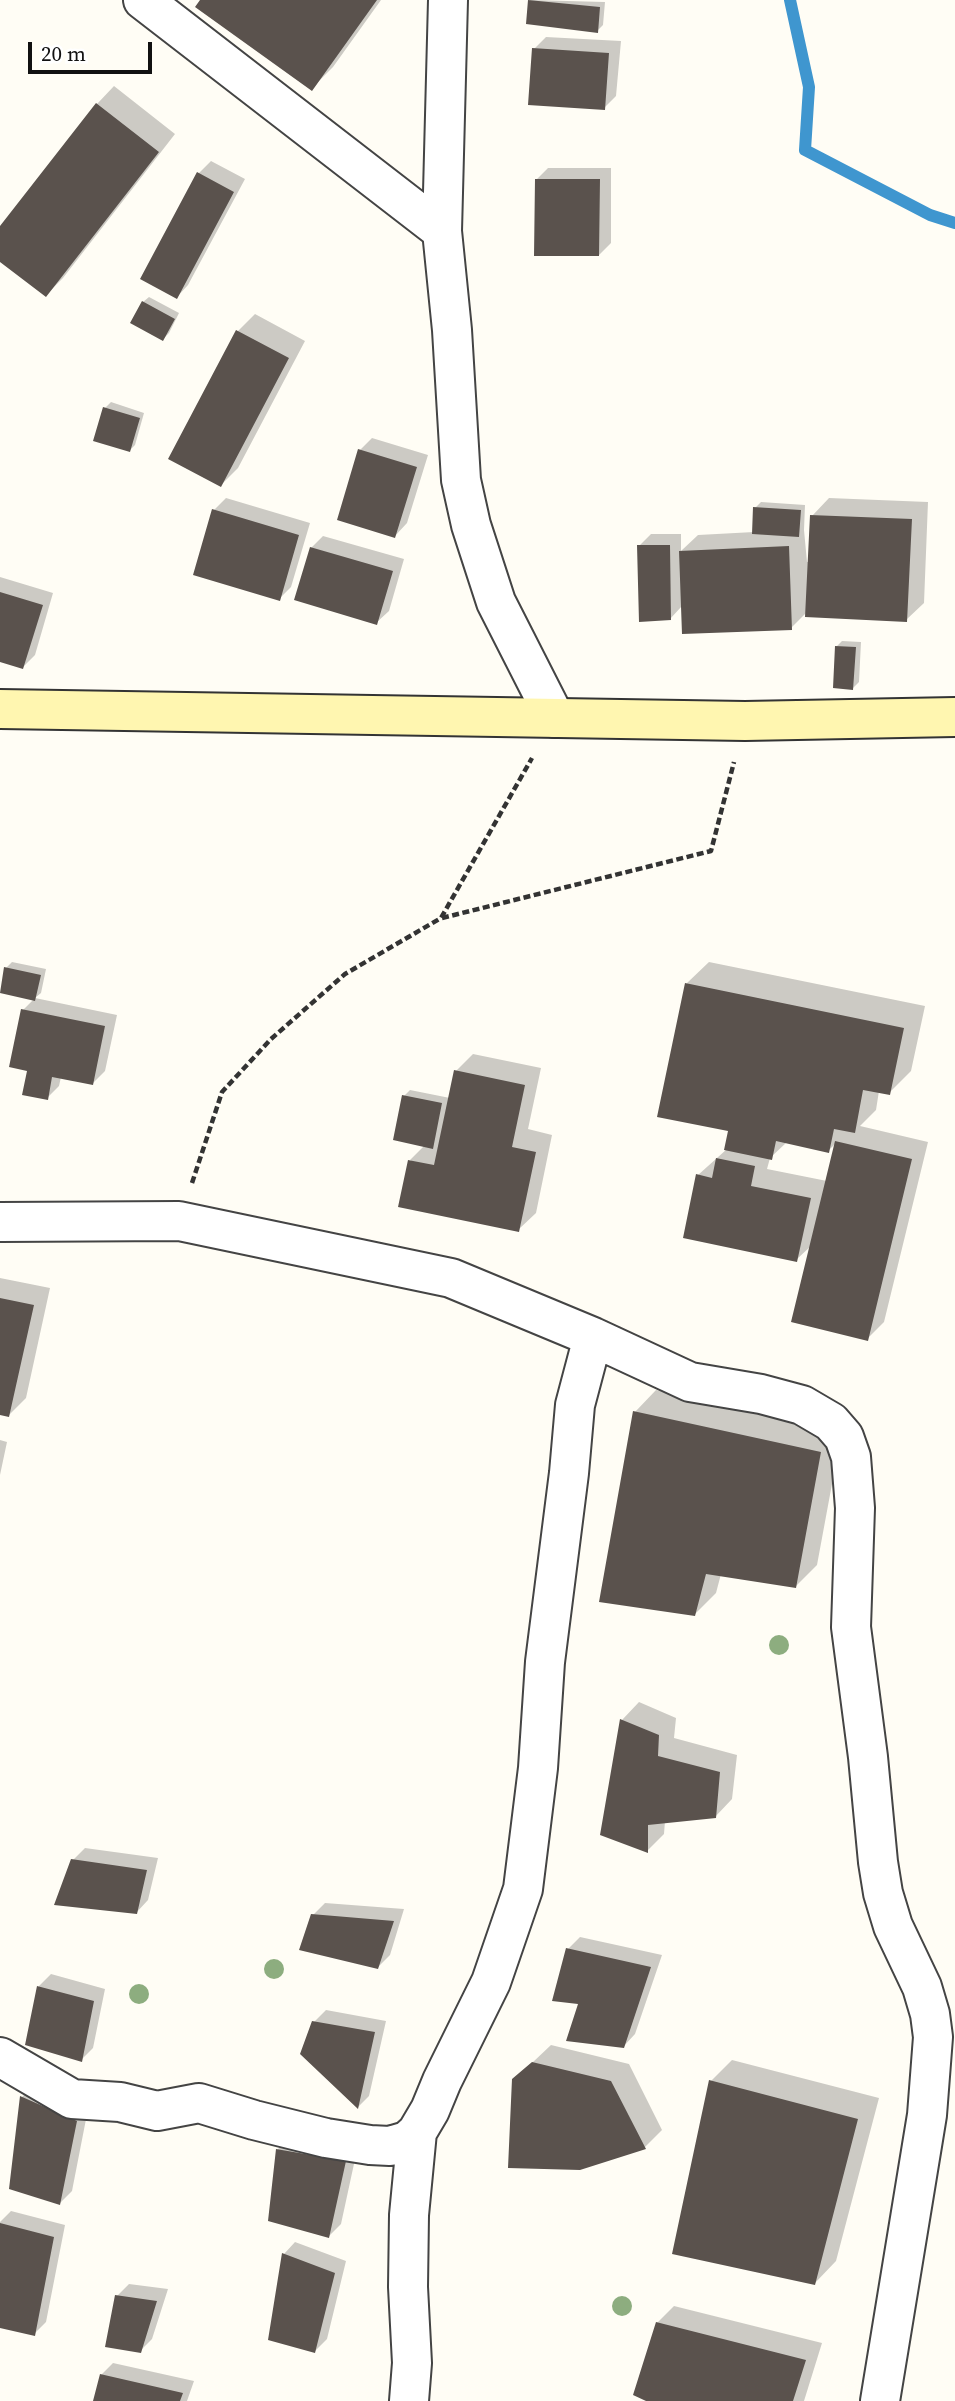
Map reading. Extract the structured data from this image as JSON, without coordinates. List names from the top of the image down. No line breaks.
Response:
{"scale_bar":"20 m"}
